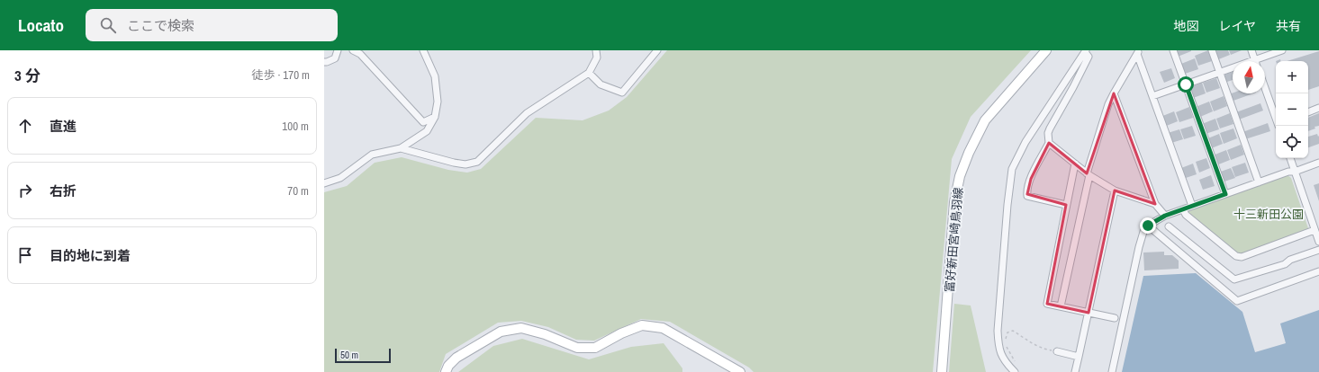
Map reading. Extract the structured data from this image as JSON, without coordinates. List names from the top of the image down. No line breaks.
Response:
{"streets":{"main road":["富好新田宮崎鳥羽線"]},"parks":["十三新田公園"],"scale_bar":"50 m","north":"top","page":{"header":"Locato","search":"ここで検索","nav":["地図","レイヤ","共有"],"heading":["3 分","徒歩 · 170 m"],"map_buttons":["+","−"],"list":[["直進","100 m"],["右折","70 m"],"目的地に到着"],"scale":"50 m"}}
